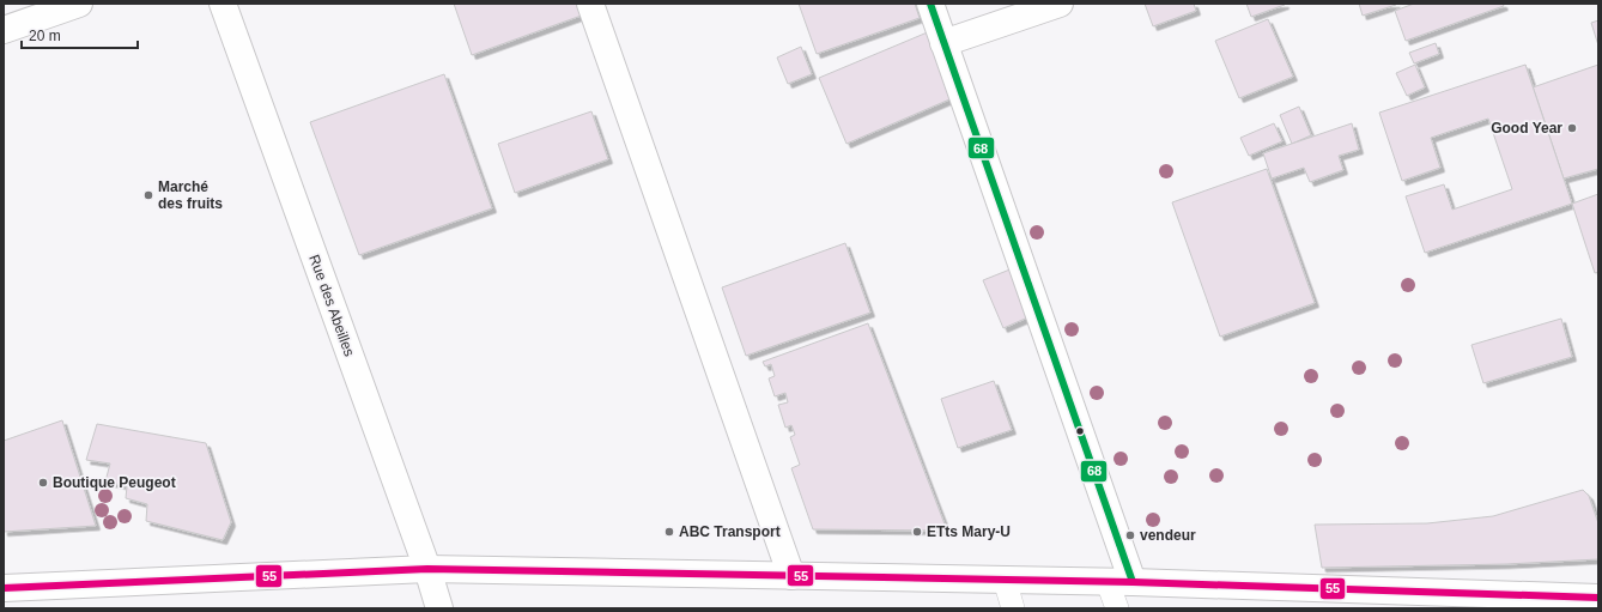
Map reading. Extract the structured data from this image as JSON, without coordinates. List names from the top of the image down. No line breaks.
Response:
{"streets":{"street":["Rue des Abeilles"]},"places":["Good Year","Marché des fruits","Boutique Peugeot","ABC Transport","ETts Mary-U","vendeur"],"lines":["transit line 68","transit line 55"],"scale_bar":"20 m"}
